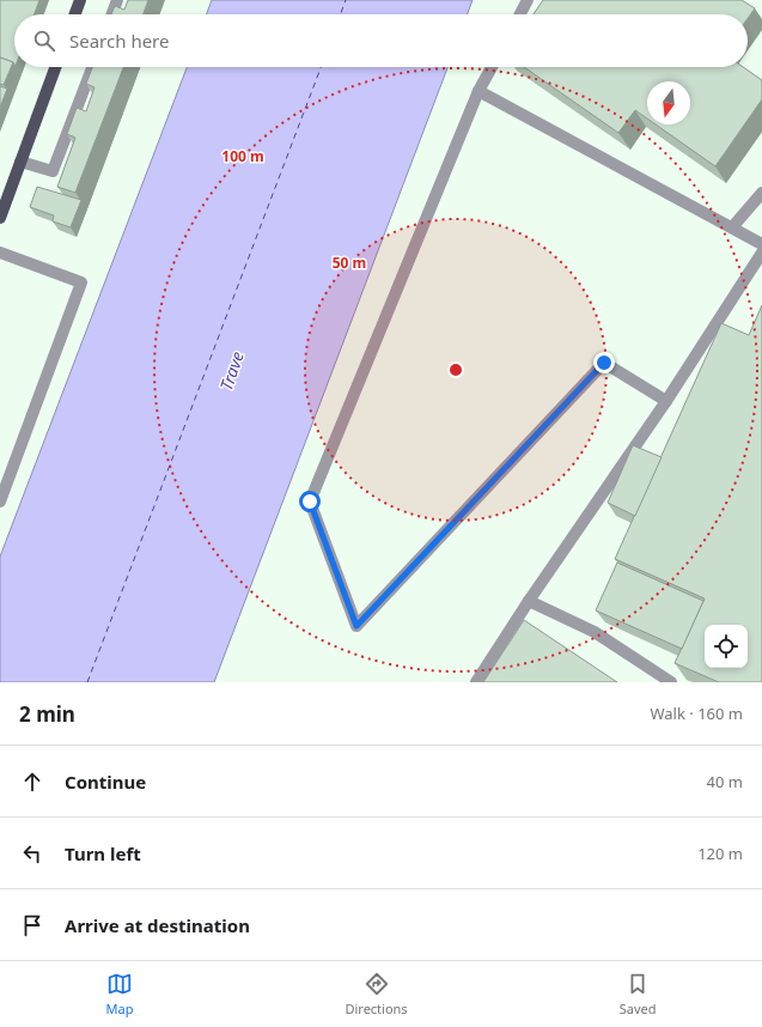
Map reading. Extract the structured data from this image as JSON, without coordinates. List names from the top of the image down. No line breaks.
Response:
{"water":["Trave"],"north":"bottom","page":{"search":"Search here","heading":["2 min","Walk · 160 m"],"list":[["Continue","40 m"],["Turn left","120 m"],"Arrive at destination"],"nav":["Map","Directions","Saved"]},"rings":["100 m","50 m"]}
